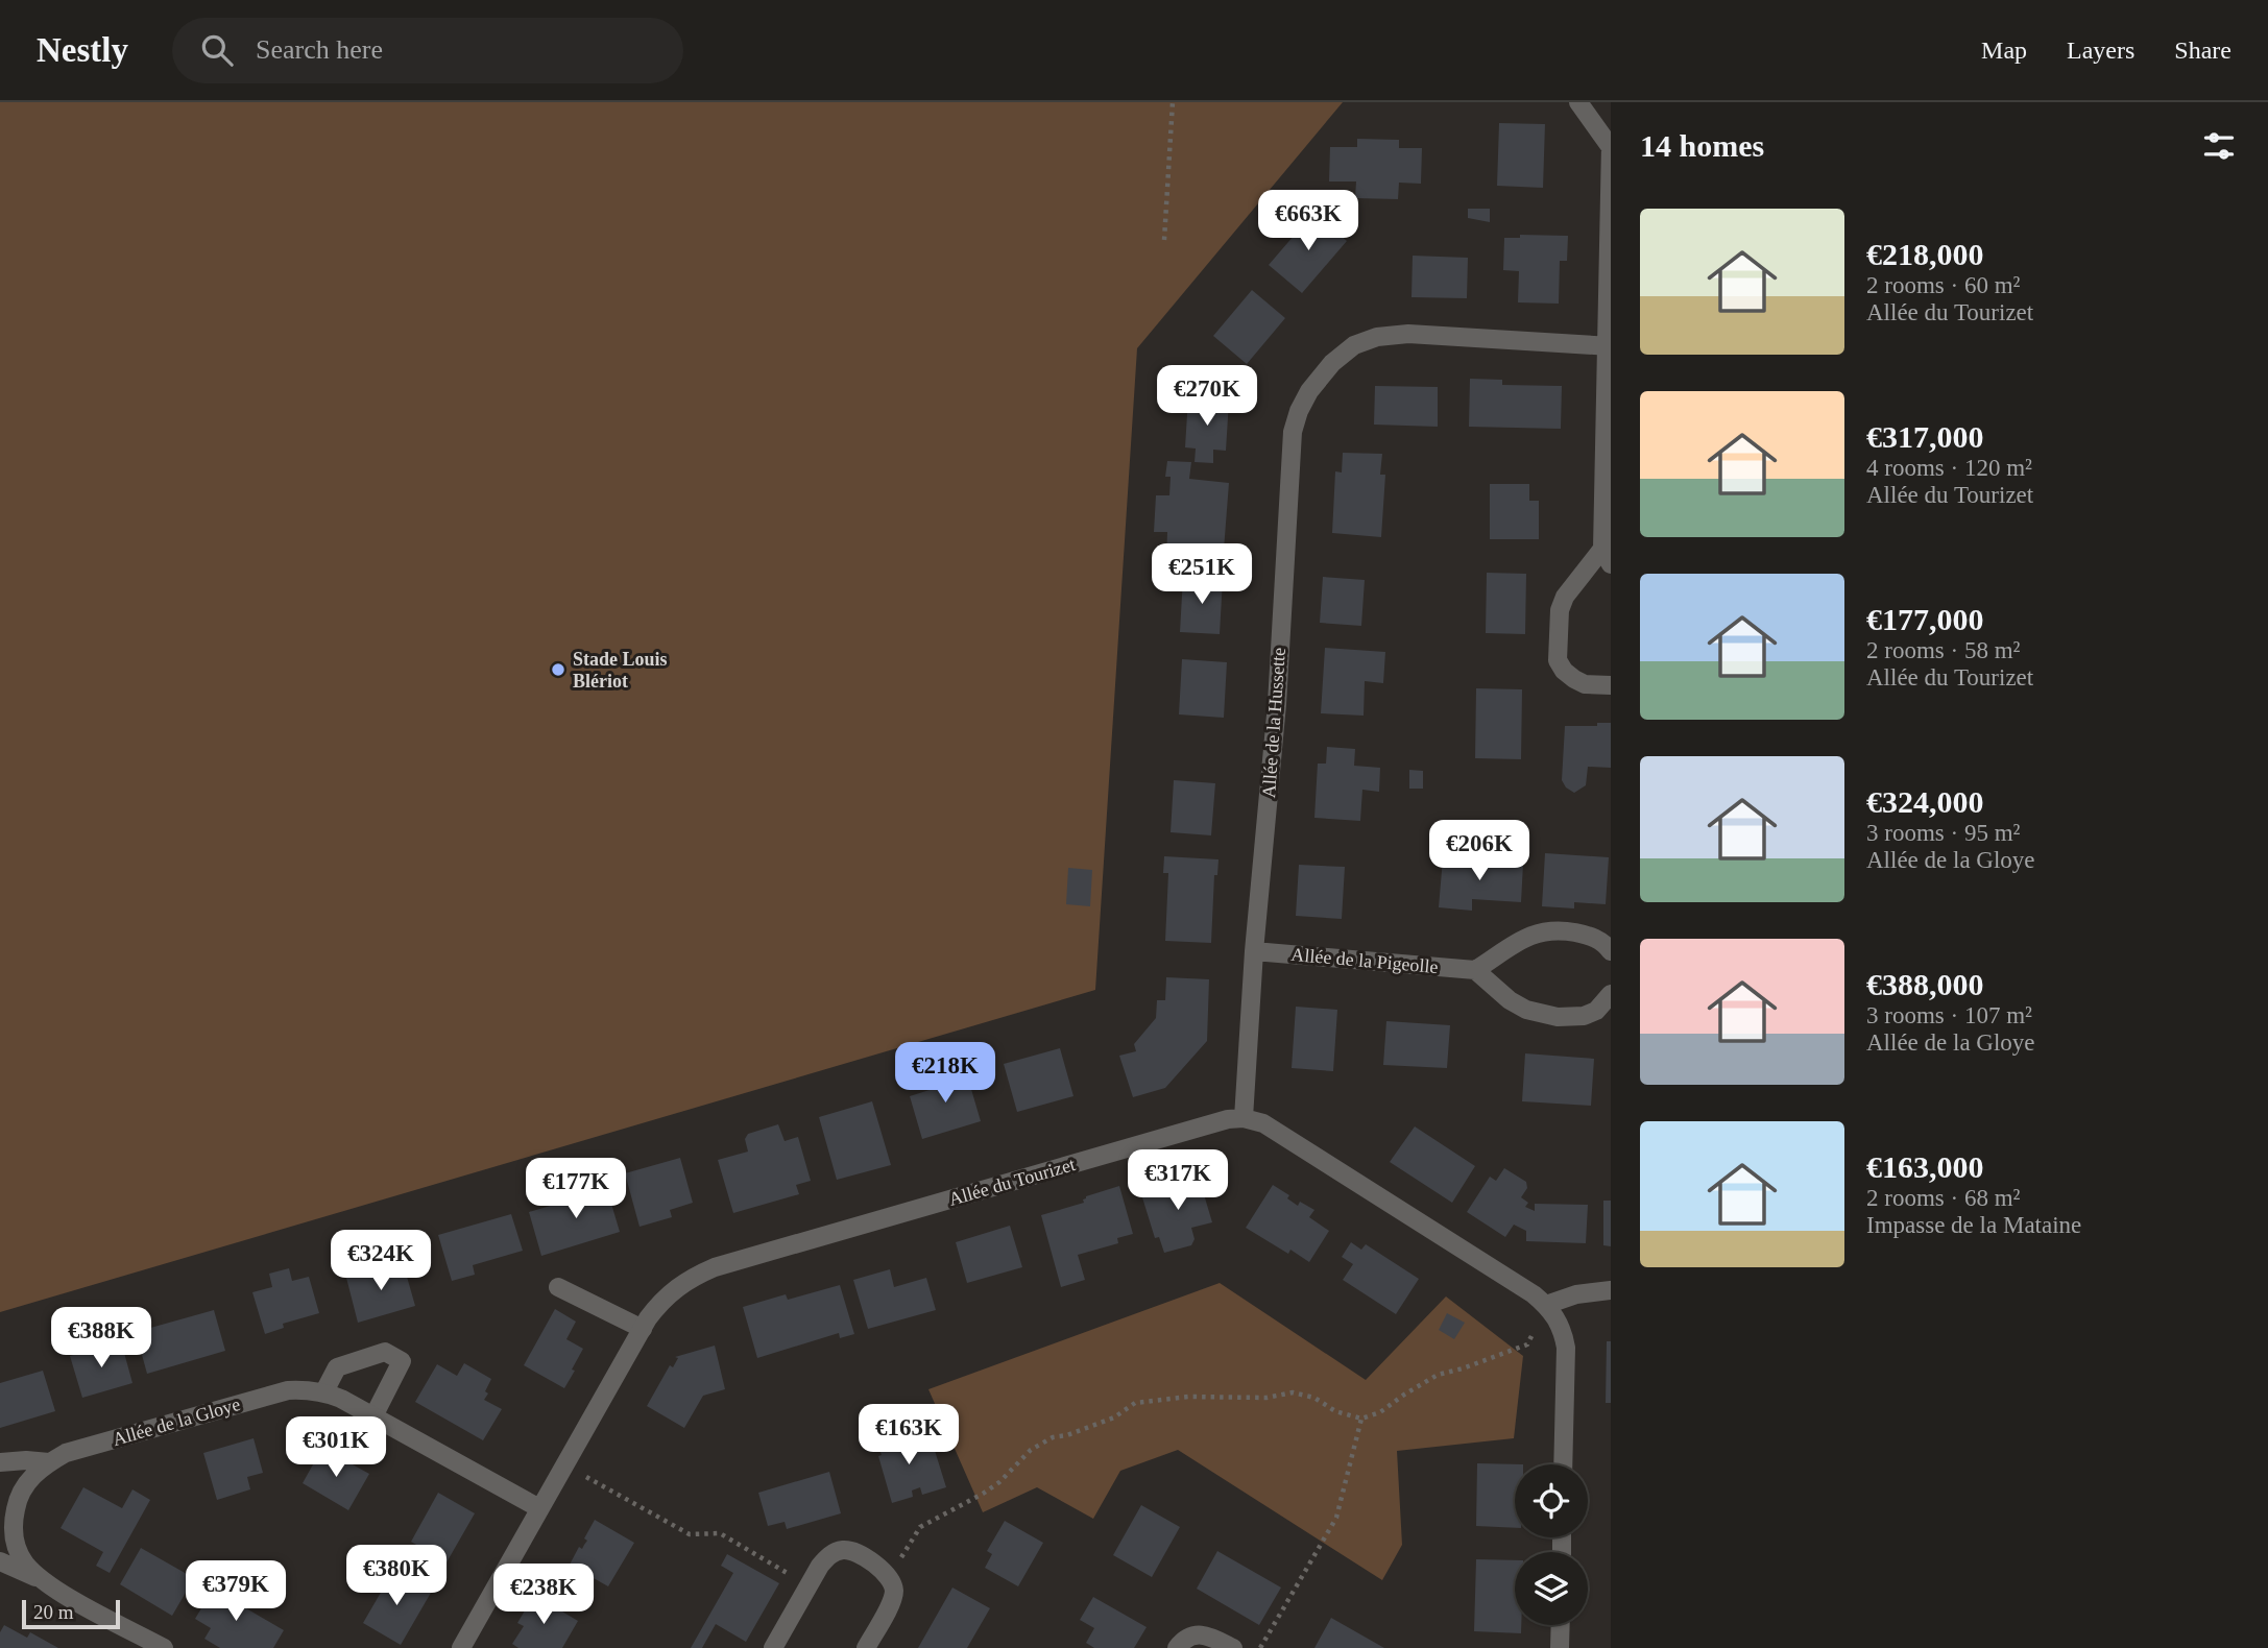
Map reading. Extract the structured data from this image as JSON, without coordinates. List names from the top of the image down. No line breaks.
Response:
{"streets":{"street":["Allée de la Hussette","Allée de la Pigeolle","Allée du Tourizet","Allée de la Gloye"]},"crossings":[["Allée de la Hussette","Allée de la Pigeolle"],["Allée de la Hussette","Allée du Tourizet"],["Allée du Tourizet","Allée de la Gloye"]],"places":["Stade Louis Blériot"],"scale_bar":"20 m","page":{"header":"Nestly","search":"Search here","nav":["Map","Layers","Share"],"heading":"14 homes","price":["€663K","€270K","€251K","€206K","€218K","€317K","€177K","€324K","€388K","€163K","€301K","€380K","€379K","€238K"],"list":[{"name":"€218,000","note":"2 rooms · 60 m² · Allée du Tourizet"},{"name":"€317,000","note":"4 rooms · 120 m² · Allée du Tourizet"},{"name":"€177,000","note":"2 rooms · 58 m² · Allée du Tourizet"},{"name":"€324,000","note":"3 rooms · 95 m² · Allée de la Gloye"},{"name":"€388,000","note":"3 rooms · 107 m² · Allée de la Gloye"},{"name":"€163,000","note":"2 rooms · 68 m² · Impasse de la Mataine"}],"scale":"20 m"}}
